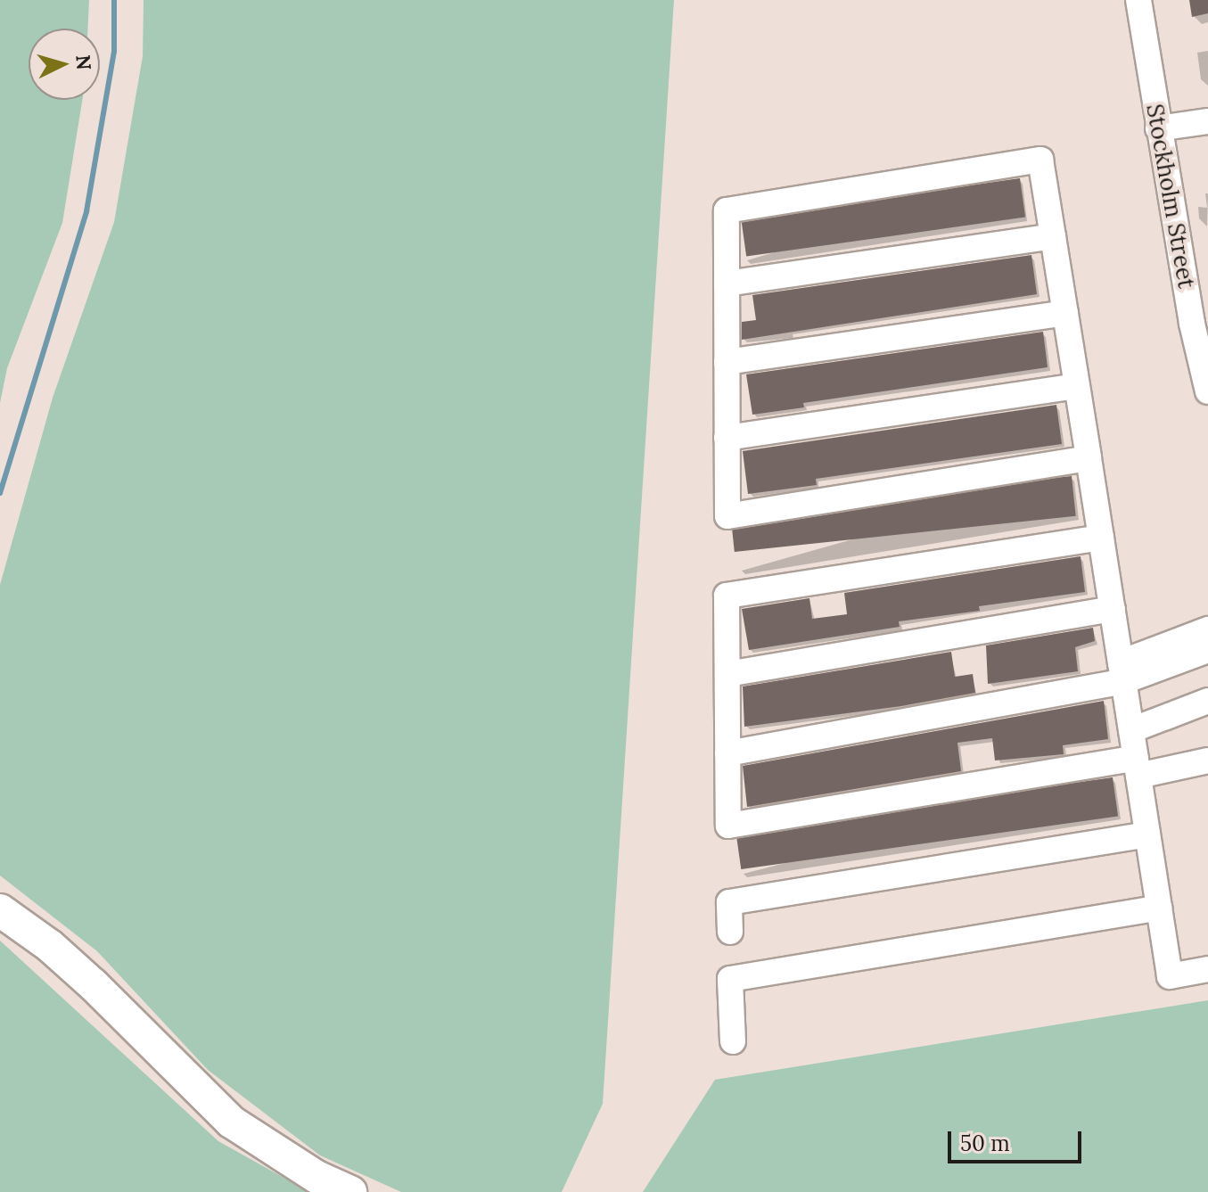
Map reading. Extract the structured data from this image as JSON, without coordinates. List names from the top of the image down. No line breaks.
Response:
{"streets":{"street":["Stockholm Street"]},"scale_bar":"50 m","north":"right"}
